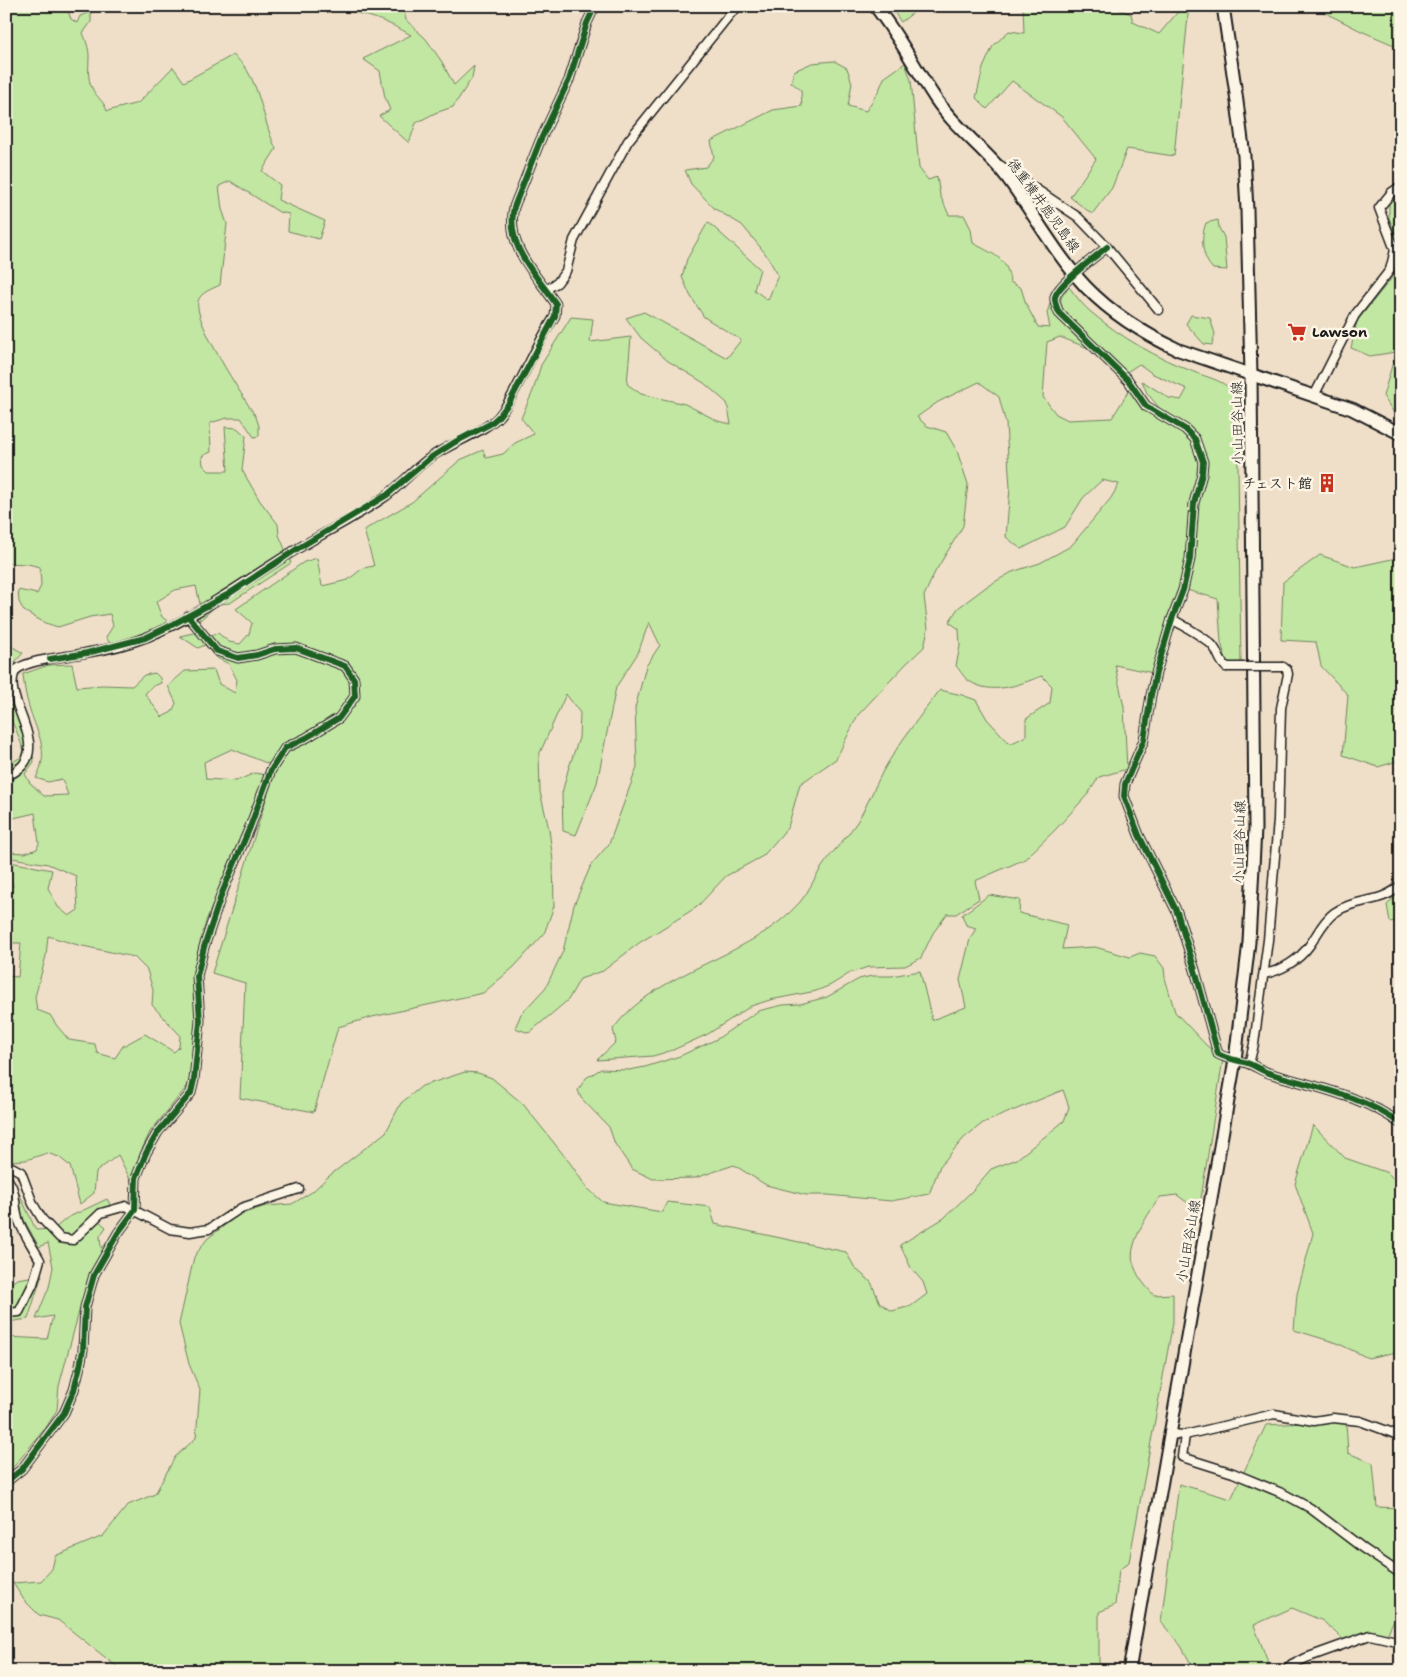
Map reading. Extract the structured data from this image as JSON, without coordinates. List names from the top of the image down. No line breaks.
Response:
{"streets":{"main road":["徳重横井鹿児島線","小山田谷山線"]},"crossings":[["徳重横井鹿児島線","小山田谷山線"]],"places":{"supermarket":["Lawson"],"building":["チェスト館"]}}
